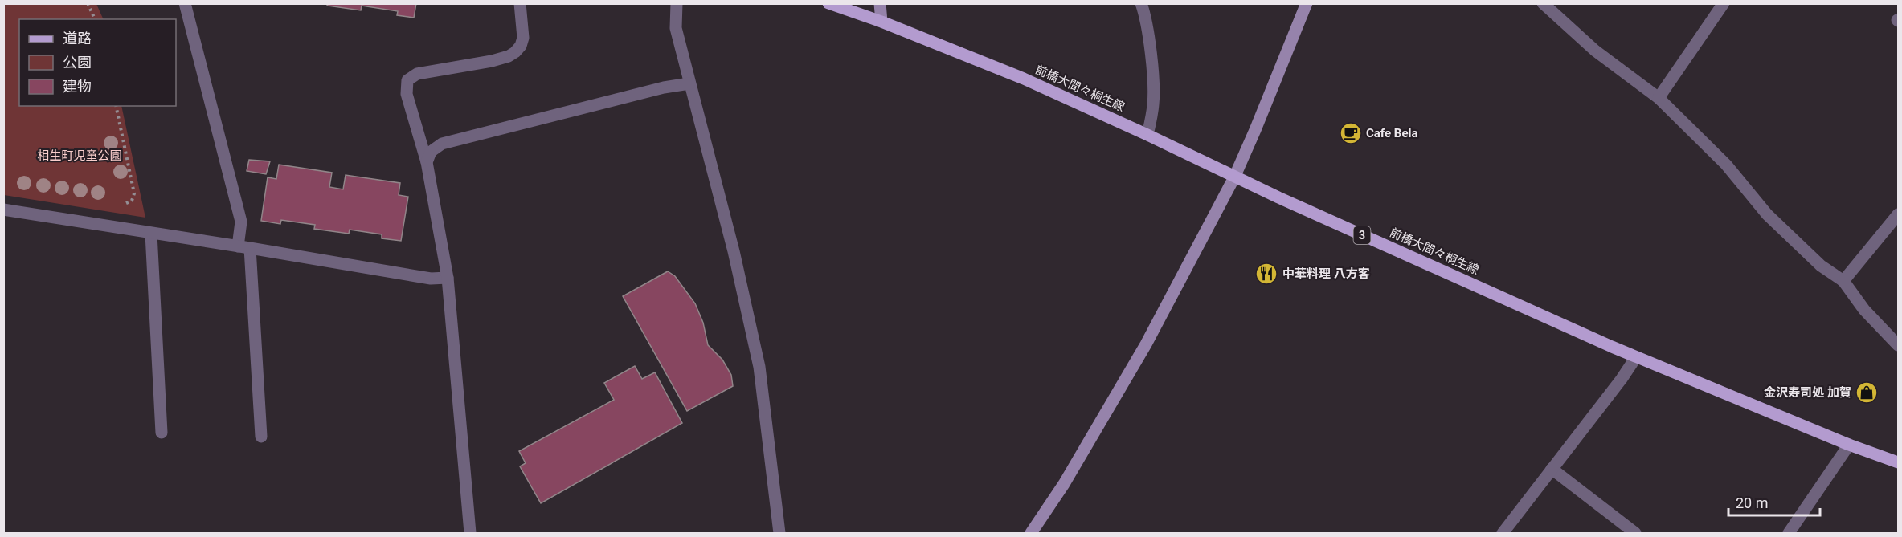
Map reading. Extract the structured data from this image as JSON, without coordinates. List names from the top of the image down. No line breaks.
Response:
{"streets":{"main road":["前橋大間々桐生線","3"]},"parks":["相生町児童公園"],"places":{"cafe":["Cafe Bela"],"restaurant":["中華料理 八方客"],"shop":["金沢寿司処 加賀"]},"legend":["道路","公園","建物"],"scale_bar":"20 m"}
